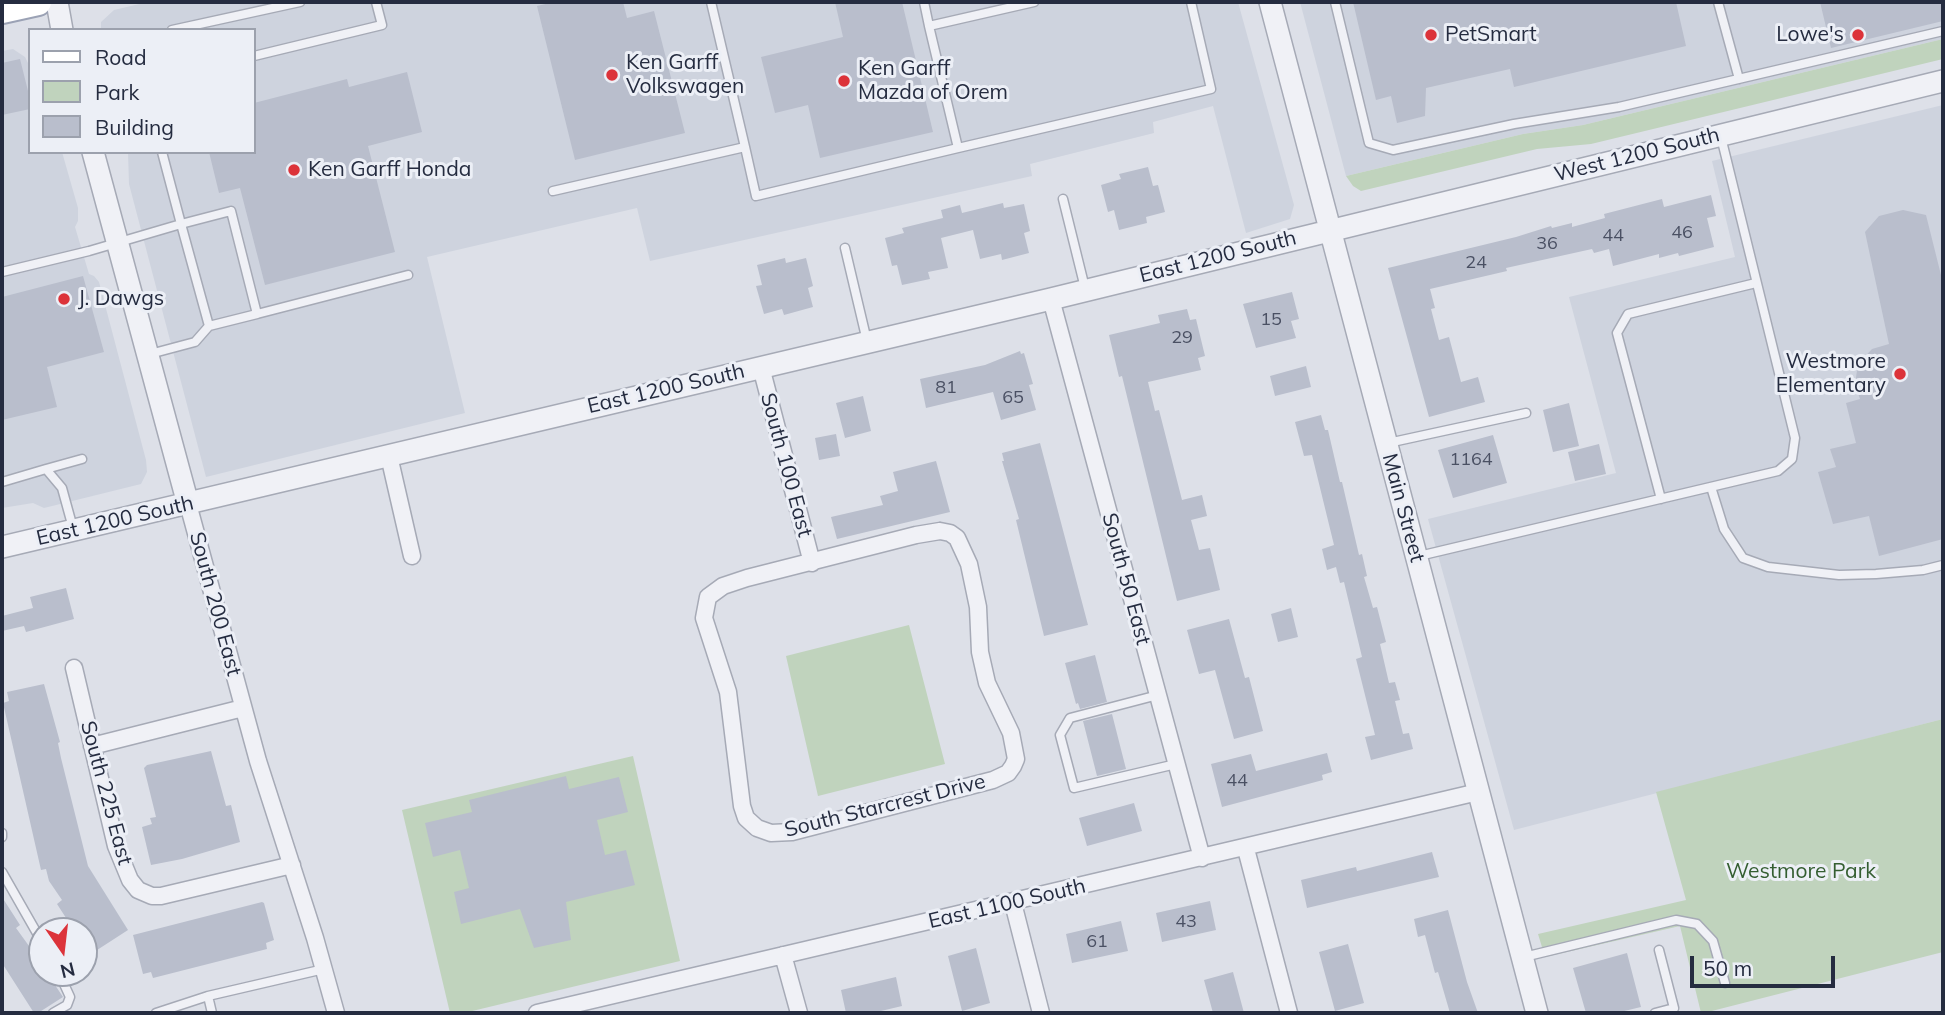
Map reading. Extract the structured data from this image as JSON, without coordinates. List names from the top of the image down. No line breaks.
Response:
{"streets":{"street":["West 1200 South","East 1200 South","South 100 East","Main Street","South 50 East","South 200 East","South 225 East","South Starcrest Drive","East 1100 South"]},"crossings":[["West 1200 South","East 1200 South"],["West 1200 South","Main Street"],["East 1200 South","South 100 East"],["East 1200 South","Main Street"],["East 1200 South","South 50 East"],["East 1200 South","South 200 East"],["South 100 East","South Starcrest Drive"],["Main Street","East 1100 South"],["South 50 East","East 1100 South"],["South 200 East","South 225 East"]],"parks":["Westmore Park"],"places":["PetSmart","Lowe's","Ken Garff Volkswagen","Ken Garff Mazda of Orem","Ken Garff Honda","J. Dawgs","Westmore Elementary"],"house_numbers":["46","44","36","24","15","29","81","65","1164","44","43","61"],"legend":["Road","Park","Building"],"scale_bar":"50 m","north":"bottom"}
